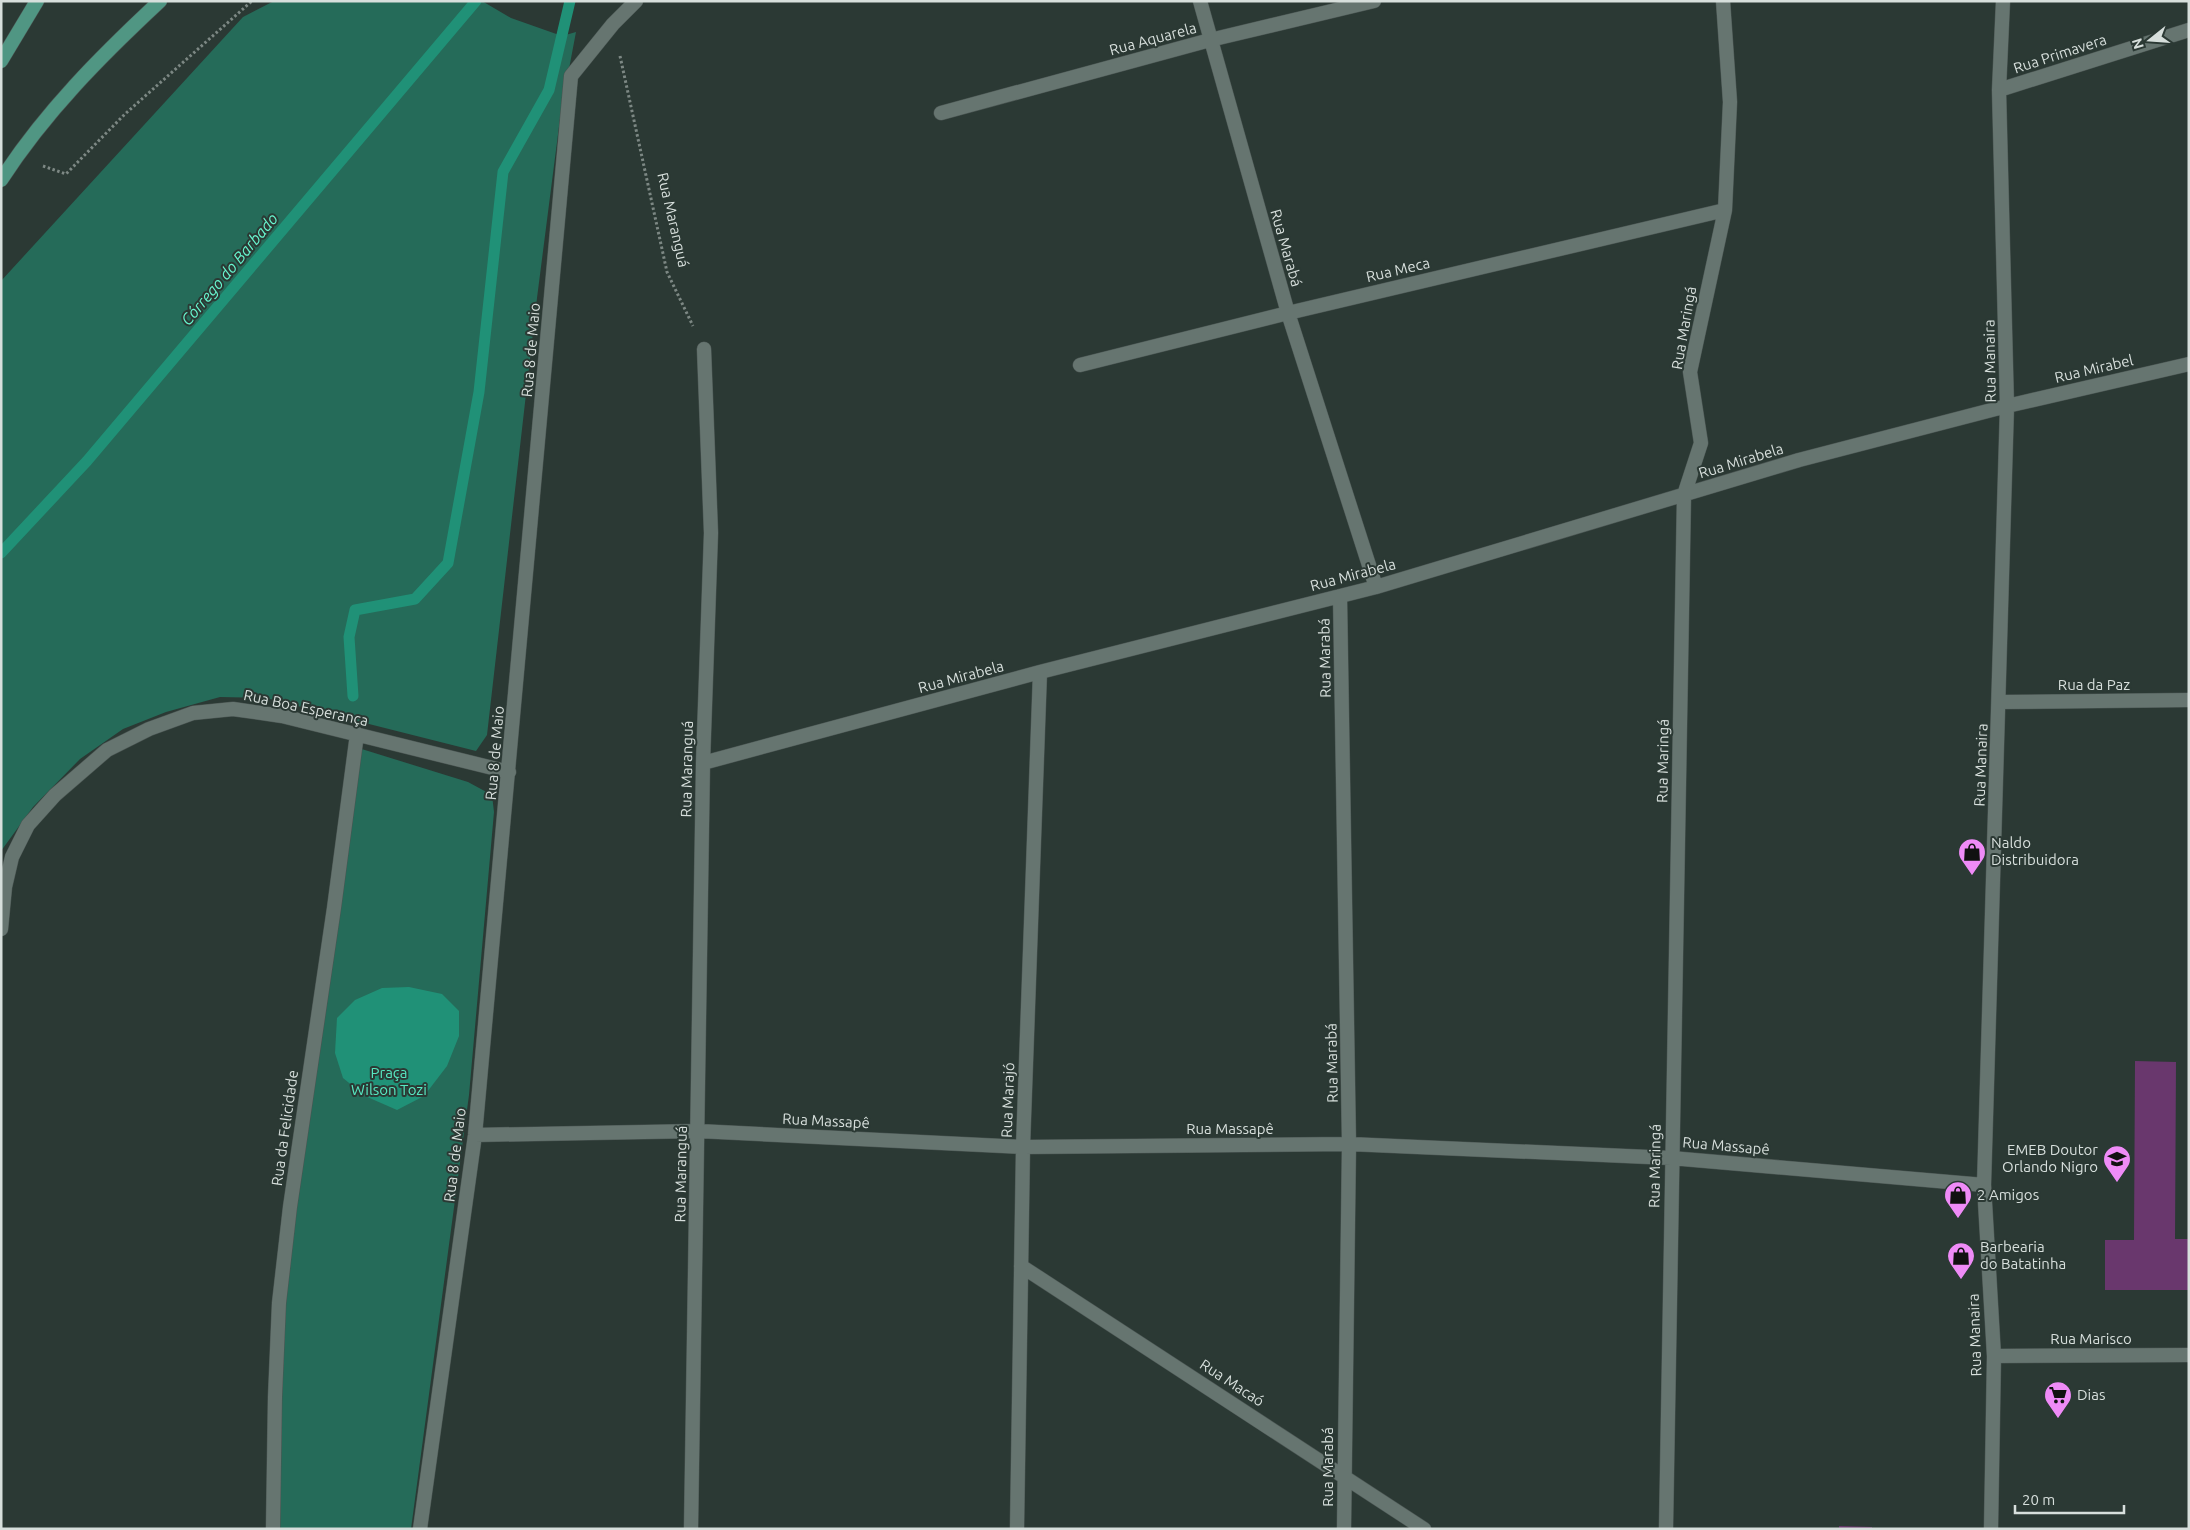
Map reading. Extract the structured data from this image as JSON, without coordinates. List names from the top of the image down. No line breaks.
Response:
{"streets":{"street":["Rua Aquarela","Rua Primavera","Rua Maranguá","Rua Marabá","Rua Meca","Rua Maringá","Rua 8 de Maio","Rua Manaira","Rua Mirabel","Rua Mirabela","Rua da Paz","Rua Boa Esperança","Rua Marajó","Rua Massapê","Rua da Felicidade","Rua Marisco","Rua Macaó"]},"crossings":[["Rua Aquarela","Rua Marabá"],["Rua Primavera","Rua Manaira"],["Rua Maranguá","Rua 8 de Maio"],["Rua Maranguá","Rua Mirabela"],["Rua Maranguá","Rua Massapê"],["Rua Marabá","Rua Meca"],["Rua Marabá","Rua Mirabela"],["Rua Marabá","Rua Massapê"],["Rua Marabá","Rua Macaó"],["Rua Meca","Rua Maringá"],["Rua Maringá","Rua Mirabela"],["Rua Maringá","Rua Massapê"],["Rua 8 de Maio","Rua Boa Esperança"],["Rua 8 de Maio","Rua Massapê"],["Rua Manaira","Rua Mirabel"],["Rua Manaira","Rua Mirabela"],["Rua Manaira","Rua da Paz"],["Rua Manaira","Rua Massapê"],["Rua Manaira","Rua Marisco"],["Rua Mirabel","Rua Mirabela"],["Rua Mirabela","Rua Marajó"],["Rua Boa Esperança","Rua da Felicidade"],["Rua Marajó","Rua Massapê"],["Rua Marajó","Rua Macaó"]],"water":["Córrego do Barbado"],"parks":["Praça Wilson Tozi"],"places":{"shop":["Naldo Distribuidora","2 Amigos","Barbearia do Batatinha"],"school or university":["EMEB Doutor Orlando Nigro"],"supermarket":["Dias"]},"scale_bar":"20 m","north":"left"}
